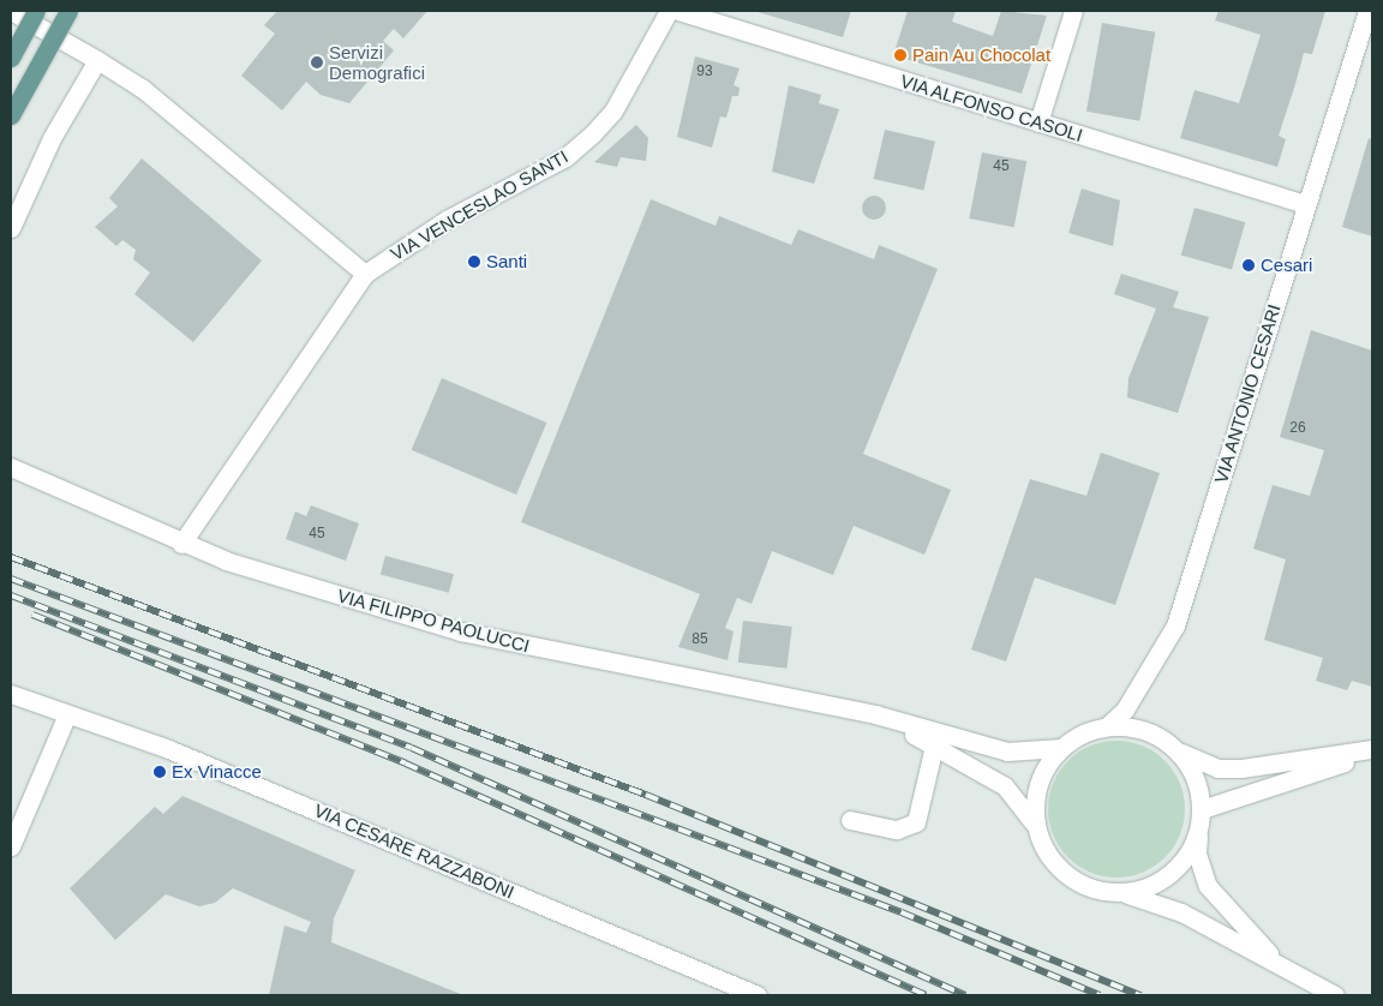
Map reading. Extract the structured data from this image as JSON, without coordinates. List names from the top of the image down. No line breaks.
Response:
{"streets":{"street":["VIA ALFONSO CASOLI","VIA VENCESLAO SANTI","VIA ANTONIO CESARI","VIA FILIPPO PAOLUCCI","VIA CESARE RAZZABONI"]},"crossings":[["VIA ALFONSO CASOLI","VIA ANTONIO CESARI"],["VIA VENCESLAO SANTI","VIA FILIPPO PAOLUCCI"],["VIA ANTONIO CESARI","VIA FILIPPO PAOLUCCI"]],"places":["Pain Au Chocolat","Servizi Demografici","Santi","Cesari","Ex Vinacce"],"house_numbers":["93","45","26","45","85"]}
